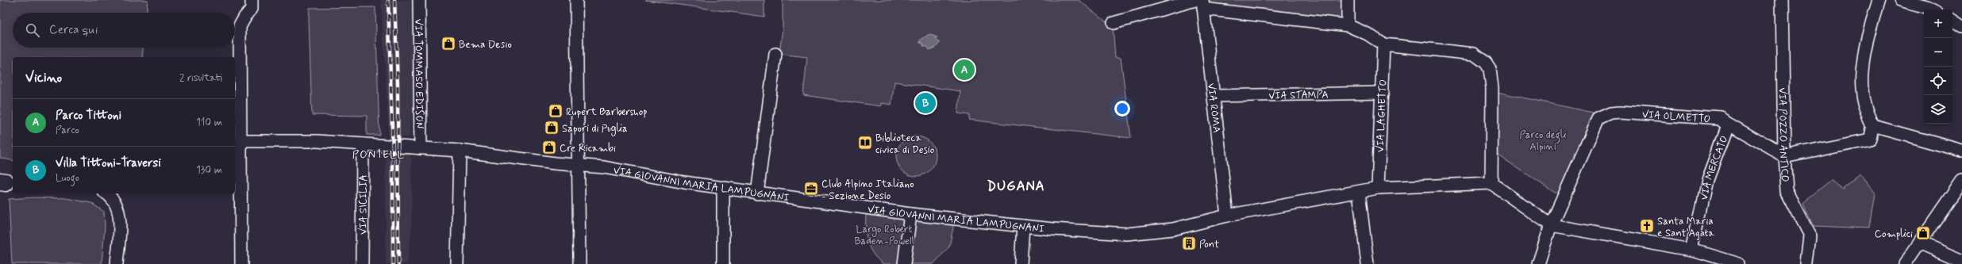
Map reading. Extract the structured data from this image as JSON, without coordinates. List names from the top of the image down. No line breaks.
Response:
{"streets":{"street":["VIA TOMMASO EDISON","VIA STAMPA","VIA ROMA","VIA LAGHETTO","VIA OLMETTO","VIA POZZO ANTICO","VIA MERCATO","VIA GIOVANNI MARIA LAMPUGNANI","VIA SICILIA"]},"crossings":[["VIA TOMMASO EDISON","VIA GIOVANNI MARIA LAMPUGNANI"],["VIA STAMPA","VIA ROMA"],["VIA STAMPA","VIA LAGHETTO"],["VIA ROMA","VIA GIOVANNI MARIA LAMPUGNANI"],["VIA LAGHETTO","VIA GIOVANNI MARIA LAMPUGNANI"],["VIA OLMETTO","VIA POZZO ANTICO"],["VIA OLMETTO","VIA MERCATO"],["VIA GIOVANNI MARIA LAMPUGNANI","VIA SICILIA"]],"districts":["PONTELL","DUGANA"],"parks":["Parco degli Alpini","Largo Robert Baden-Powell"],"places":{"shop":["Bema Desio","Rupert Barbershop","Sapori di Puglia","Cre Ricambi","Complici"],"library":["Biblioteca civica di Desio"],"office":["Club Alpino Italiano - Sezione Desio"],"church":["Santa Maria e Sant'Agata"],"building":["Pont"]},"page":{"map_buttons":["+","−"],"search":"Cerca qui","heading":["Vicino","2 risultati"],"pins":["A","B"],"list":[{"mark":"A","name":"Parco Tittoni","note":"Parco","value":"110 m"},{"mark":"B","name":"Villa Tittoni-Traversi","note":"Luogo","value":"130 m"}]}}
